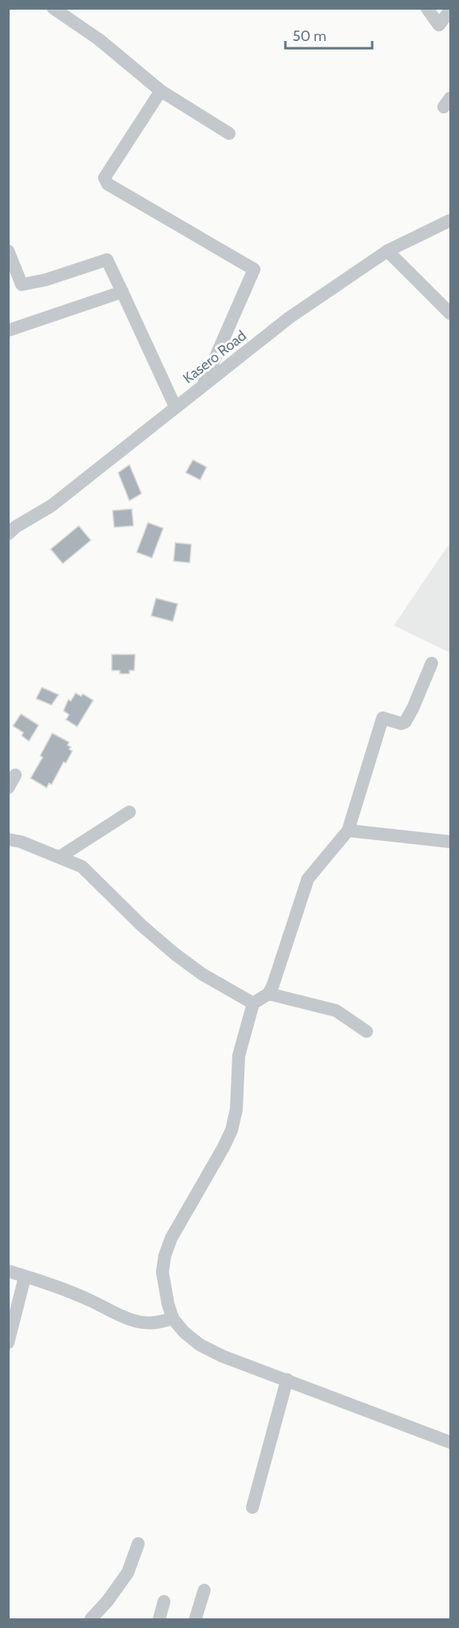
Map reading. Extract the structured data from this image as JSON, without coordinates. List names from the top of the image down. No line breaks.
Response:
{"streets":{"street":["Kasero Road"]},"scale_bar":"50 m"}
